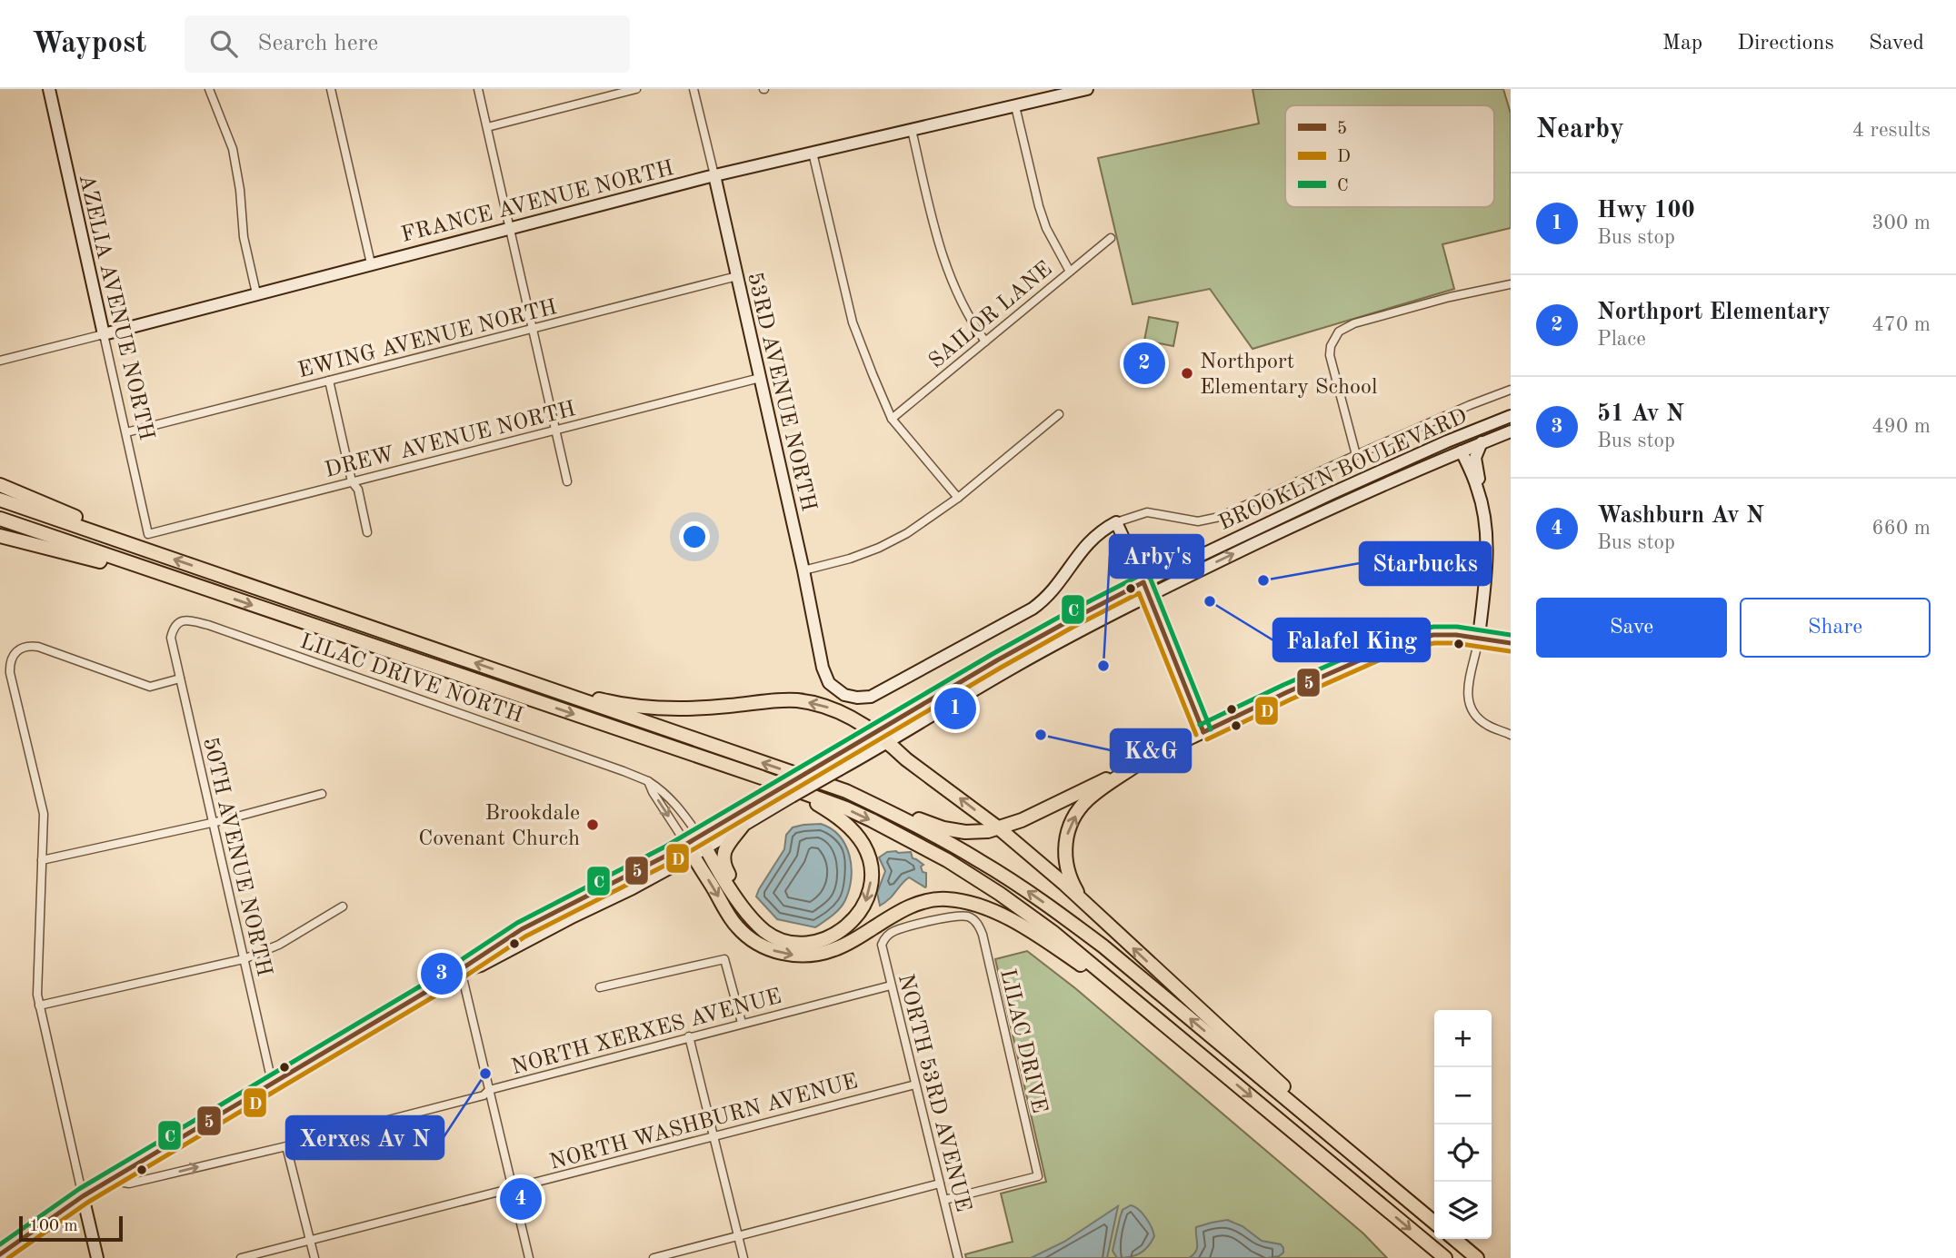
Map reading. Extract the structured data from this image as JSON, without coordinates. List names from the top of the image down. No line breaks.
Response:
{"streets":{"street":["FRANCE AVENUE NORTH","AZELIA AVENUE NORTH","SAILOR LANE","EWING AVENUE NORTH","53RD AVENUE NORTH","DREW AVENUE NORTH","BROOKLYN BOULEVARD","LILAC DRIVE NORTH","50TH AVENUE NORTH","NORTH XERXES AVENUE","LILAC DRIVE","NORTH 53RD AVENUE","NORTH WASHBURN AVENUE"]},"crossings":[["FRANCE AVENUE NORTH","AZELIA AVENUE NORTH"],["FRANCE AVENUE NORTH","53RD AVENUE NORTH"],["AZELIA AVENUE NORTH","EWING AVENUE NORTH"],["AZELIA AVENUE NORTH","DREW AVENUE NORTH"],["EWING AVENUE NORTH","53RD AVENUE NORTH"],["53RD AVENUE NORTH","DREW AVENUE NORTH"],["BROOKLYN BOULEVARD","LILAC DRIVE NORTH"],["BROOKLYN BOULEVARD","50TH AVENUE NORTH"],["BROOKLYN BOULEVARD","NORTH XERXES AVENUE"],["LILAC DRIVE NORTH","50TH AVENUE NORTH"],["NORTH XERXES AVENUE","NORTH 53RD AVENUE"],["LILAC DRIVE","NORTH 53RD AVENUE"],["NORTH 53RD AVENUE","NORTH WASHBURN AVENUE"]],"places":["Northport Elementary School","Starbucks","Falafel King","Arby's","K&G","Brookdale Covenant Church","Xerxes Av N"],"lines":["transit line C","transit line 5","transit line D"],"legend":["5","D","C"],"scale_bar":"100 m","page":{"header":"Waypost","search":"Search here","nav":["Map","Directions","Saved"],"heading":["Nearby","4 results"],"list":[{"mark":"1","name":"Hwy 100","note":"Bus stop","value":"300 m"},{"mark":"2","name":"Northport Elementary","note":"Place","value":"470 m"},{"mark":"3","name":"51 Av N","note":"Bus stop","value":"490 m"},{"mark":"4","name":"Washburn Av N","note":"Bus stop","value":"660 m"}],"pins":["2","1","3","4"],"buttons":["Save","Share"],"map_buttons":["+","−"],"scale":"100 m"}}
